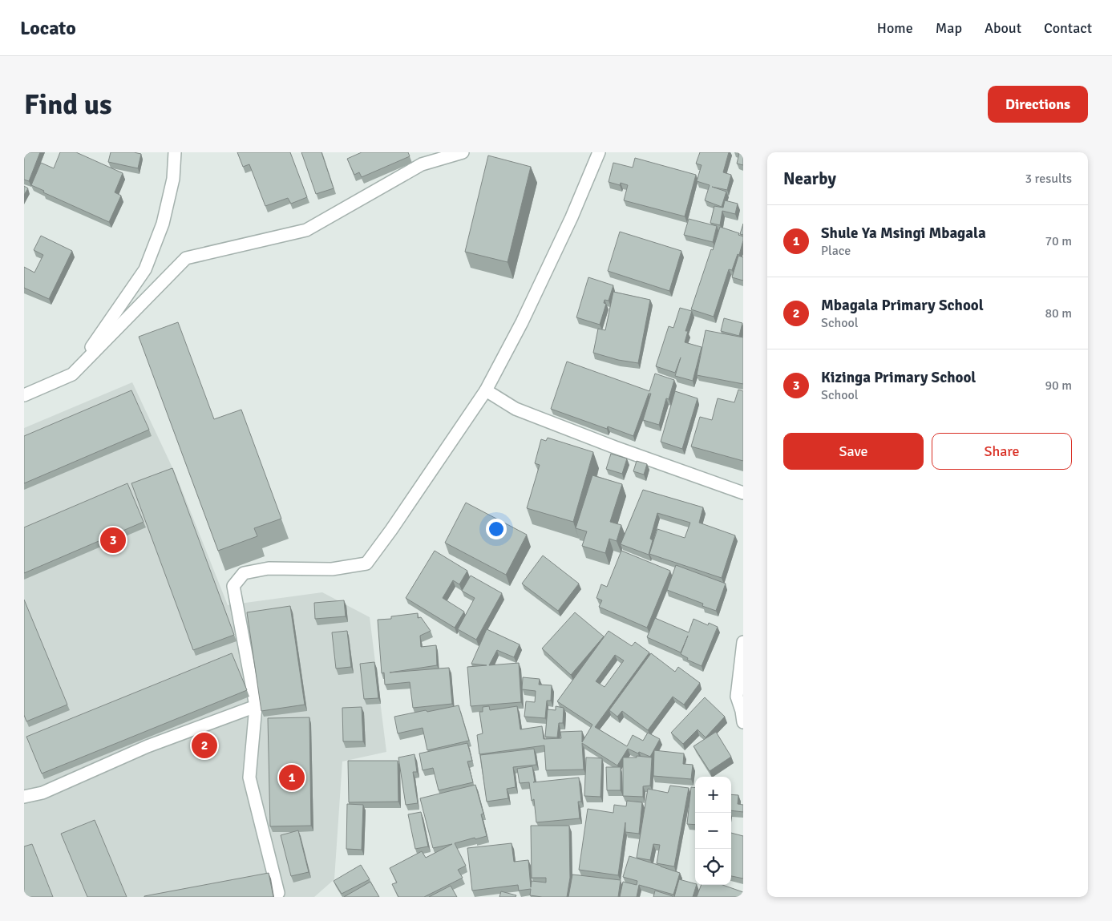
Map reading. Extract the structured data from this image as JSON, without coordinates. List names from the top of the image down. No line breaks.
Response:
{"page":{"header":"Locato","nav":["Home","Map","About","Contact"],"buttons":["Directions",["Save","Share"]],"title":"Find us","heading":["Nearby","3 results"],"list":[{"mark":"1","name":"Shule Ya Msingi Mbagala","note":"Place","value":"70 m"},{"mark":"2","name":"Mbagala Primary School","note":"School","value":"80 m"},{"mark":"3","name":"Kizinga Primary School","note":"School","value":"90 m"}],"pins":["3","2","1"],"map_buttons":["+","−"]}}
